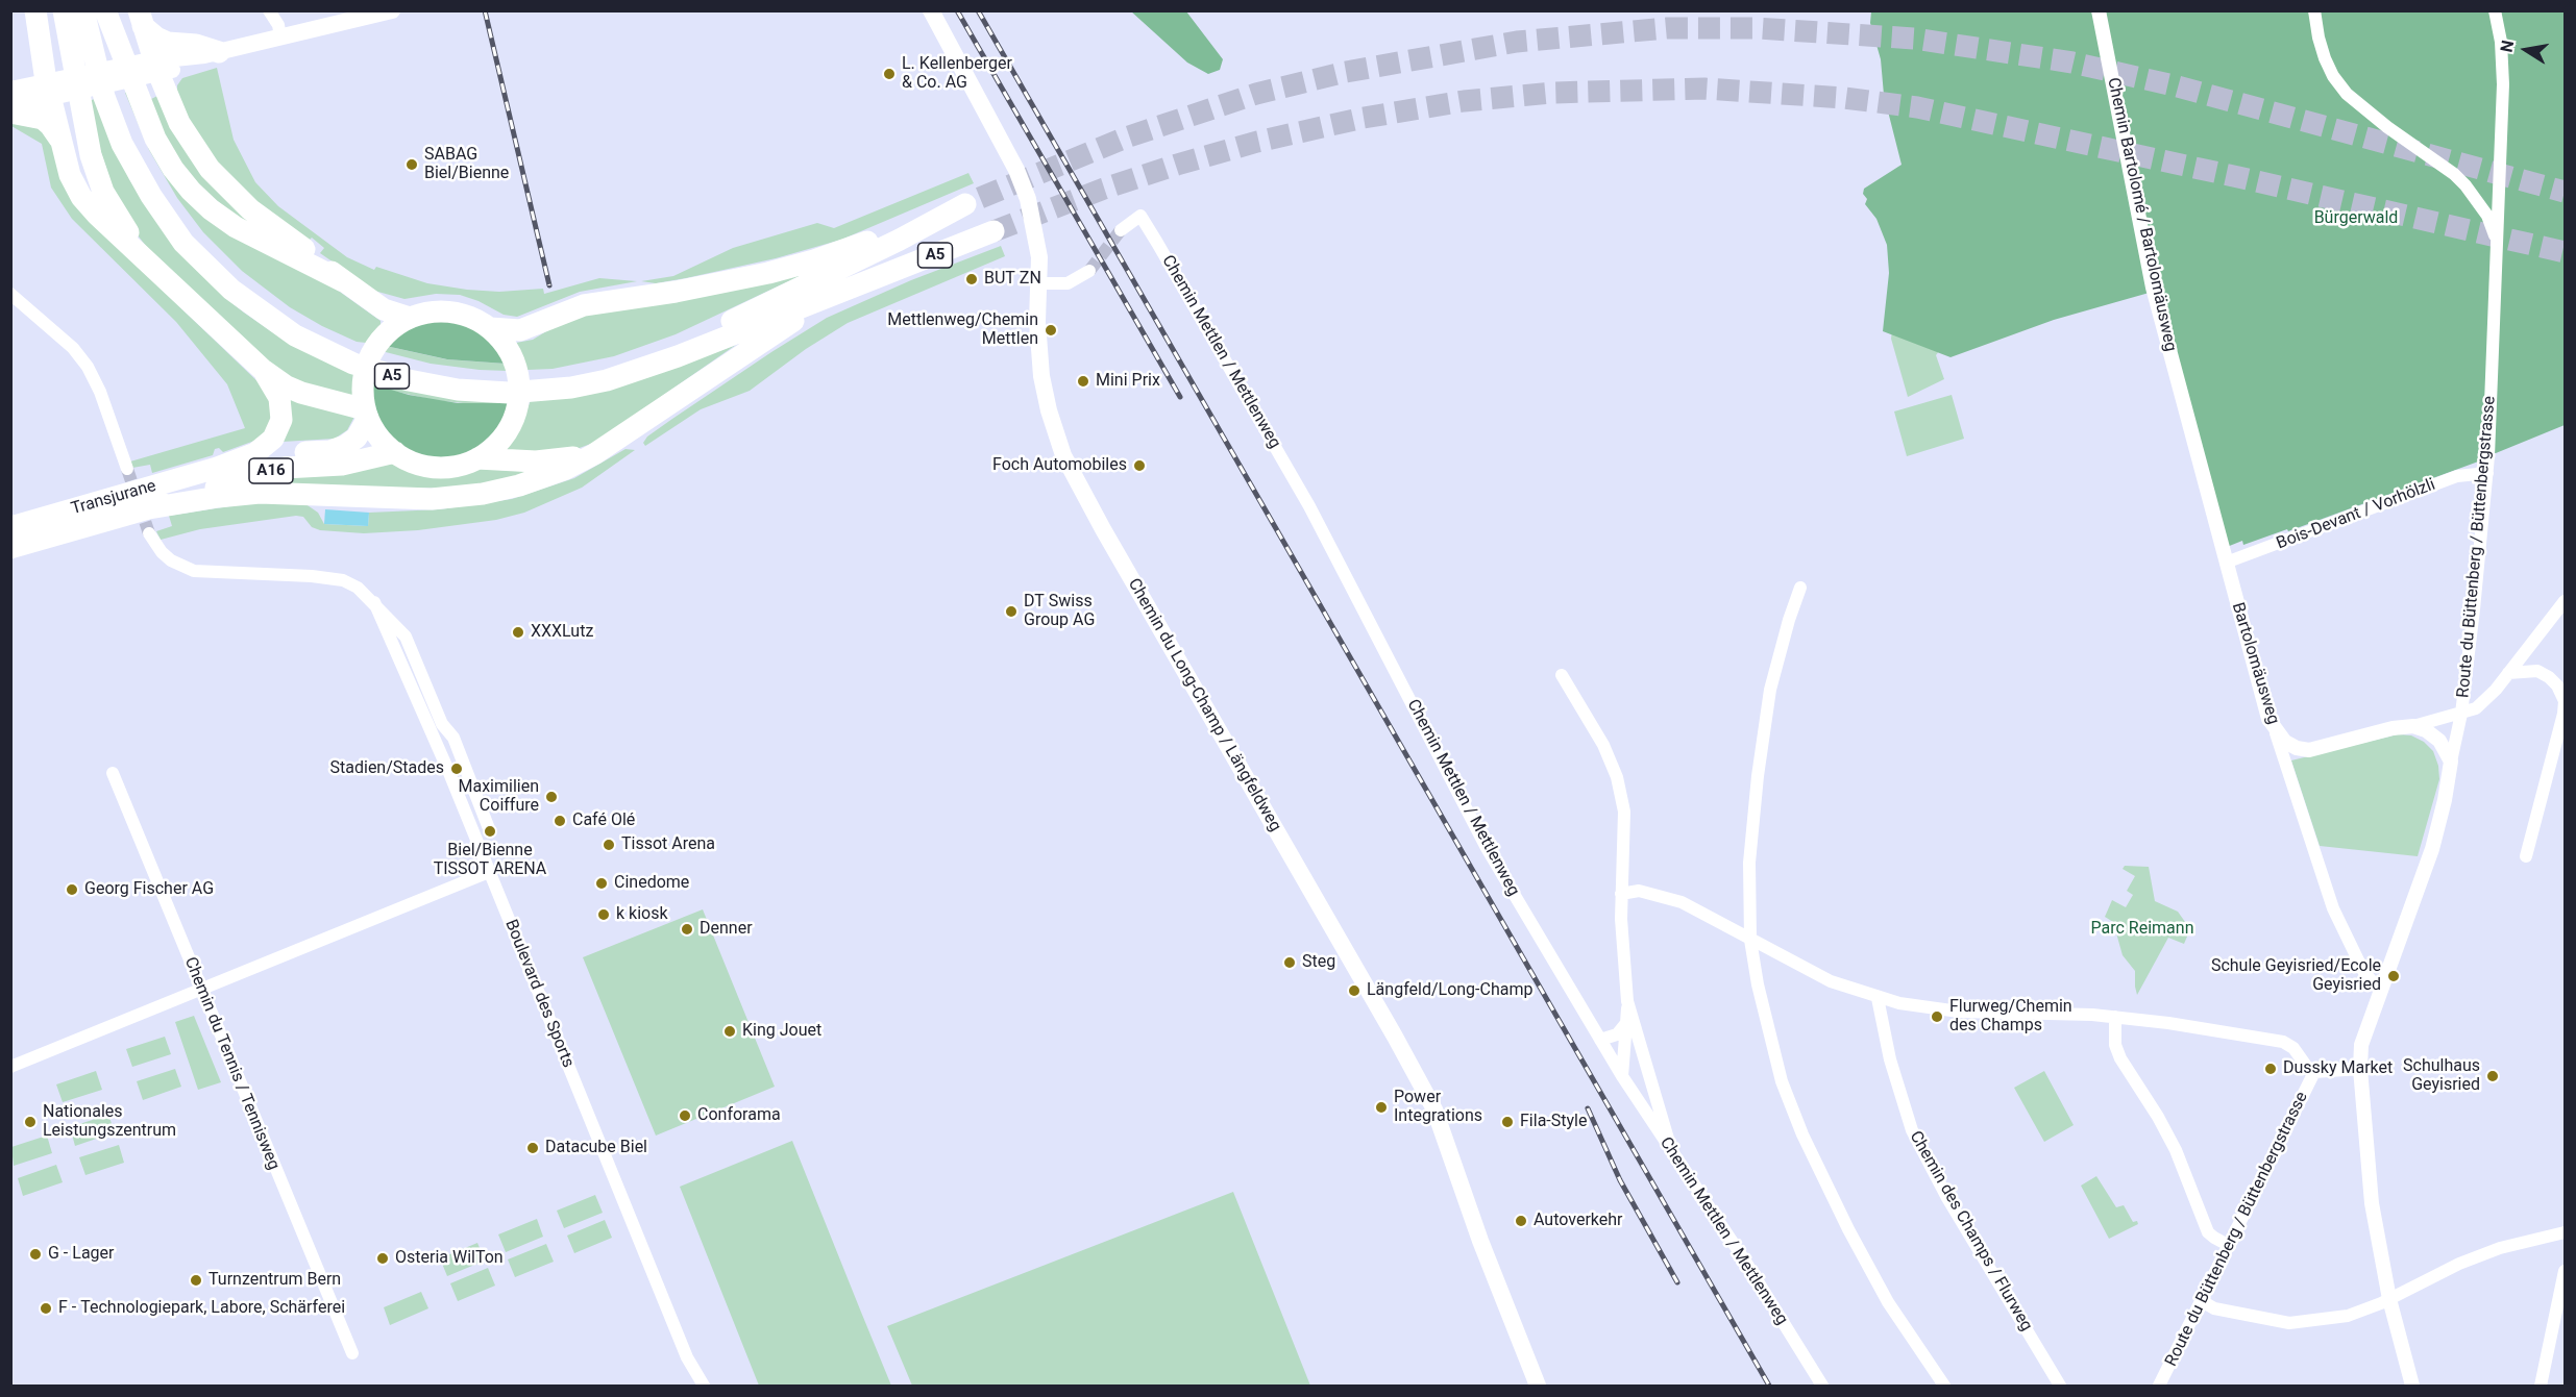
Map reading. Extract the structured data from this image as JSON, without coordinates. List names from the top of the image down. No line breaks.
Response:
{"streets":{"highway":["A5","A16","Transjurane"],"main road":["Chemin du Long-Champ / Längfeldweg"],"street":["Chemin Bartolomé / Bartolomäusweg","Chemin Mettlen / Mettlenweg","Bois-Devant / Vorhölzli","Route du Büttenberg / Büttenbergstrasse","Bartolomäusweg","Boulevard des Sports","Chemin du Tennis / Tennisweg","Chemin des Champs / Flurweg"]},"crossings":[["Chemin Bartolomé / Bartolomäusweg","Bois-Devant / Vorhölzli"],["Chemin Bartolomé / Bartolomäusweg","Bartolomäusweg"],["A5","A16"],["A16","Transjurane"],["Bois-Devant / Vorhölzli","Route du Büttenberg / Büttenbergstrasse"],["Bois-Devant / Vorhölzli","Bartolomäusweg"],["Route du Büttenberg / Büttenbergstrasse","Bartolomäusweg"]],"parks":["Bürgerwald","Parc Reimann"],"places":["L. Kellenberger & Co. AG","SABAG Biel/Bienne","BUT ZN","Mettlenweg/Chemin Mettlen","Mini Prix","Foch Automobiles","DT Swiss Group AG","XXXLutz","Stadien/Stades","Maximilien Coiffure","Café Olé","Biel/Bienne TISSOT ARENA","Tissot Arena","Cinedome","Georg Fischer AG","k kiosk","Denner","Steg","Schule Geyisried/Ecole Geyisried","Längfeld/Long-Champ","Flurweg/Chemin des Champs","King Jouet","Dussky Market","Schulhaus Geyisried","Power Integrations","Conforama","Nationales Leistungszentrum","Fila-Style","Datacube Biel","Autoverkehr","G - Lager","Osteria WilTon","Turnzentrum Bern","F - Technologiepark, Labore, Schärferei"],"north":"left"}
